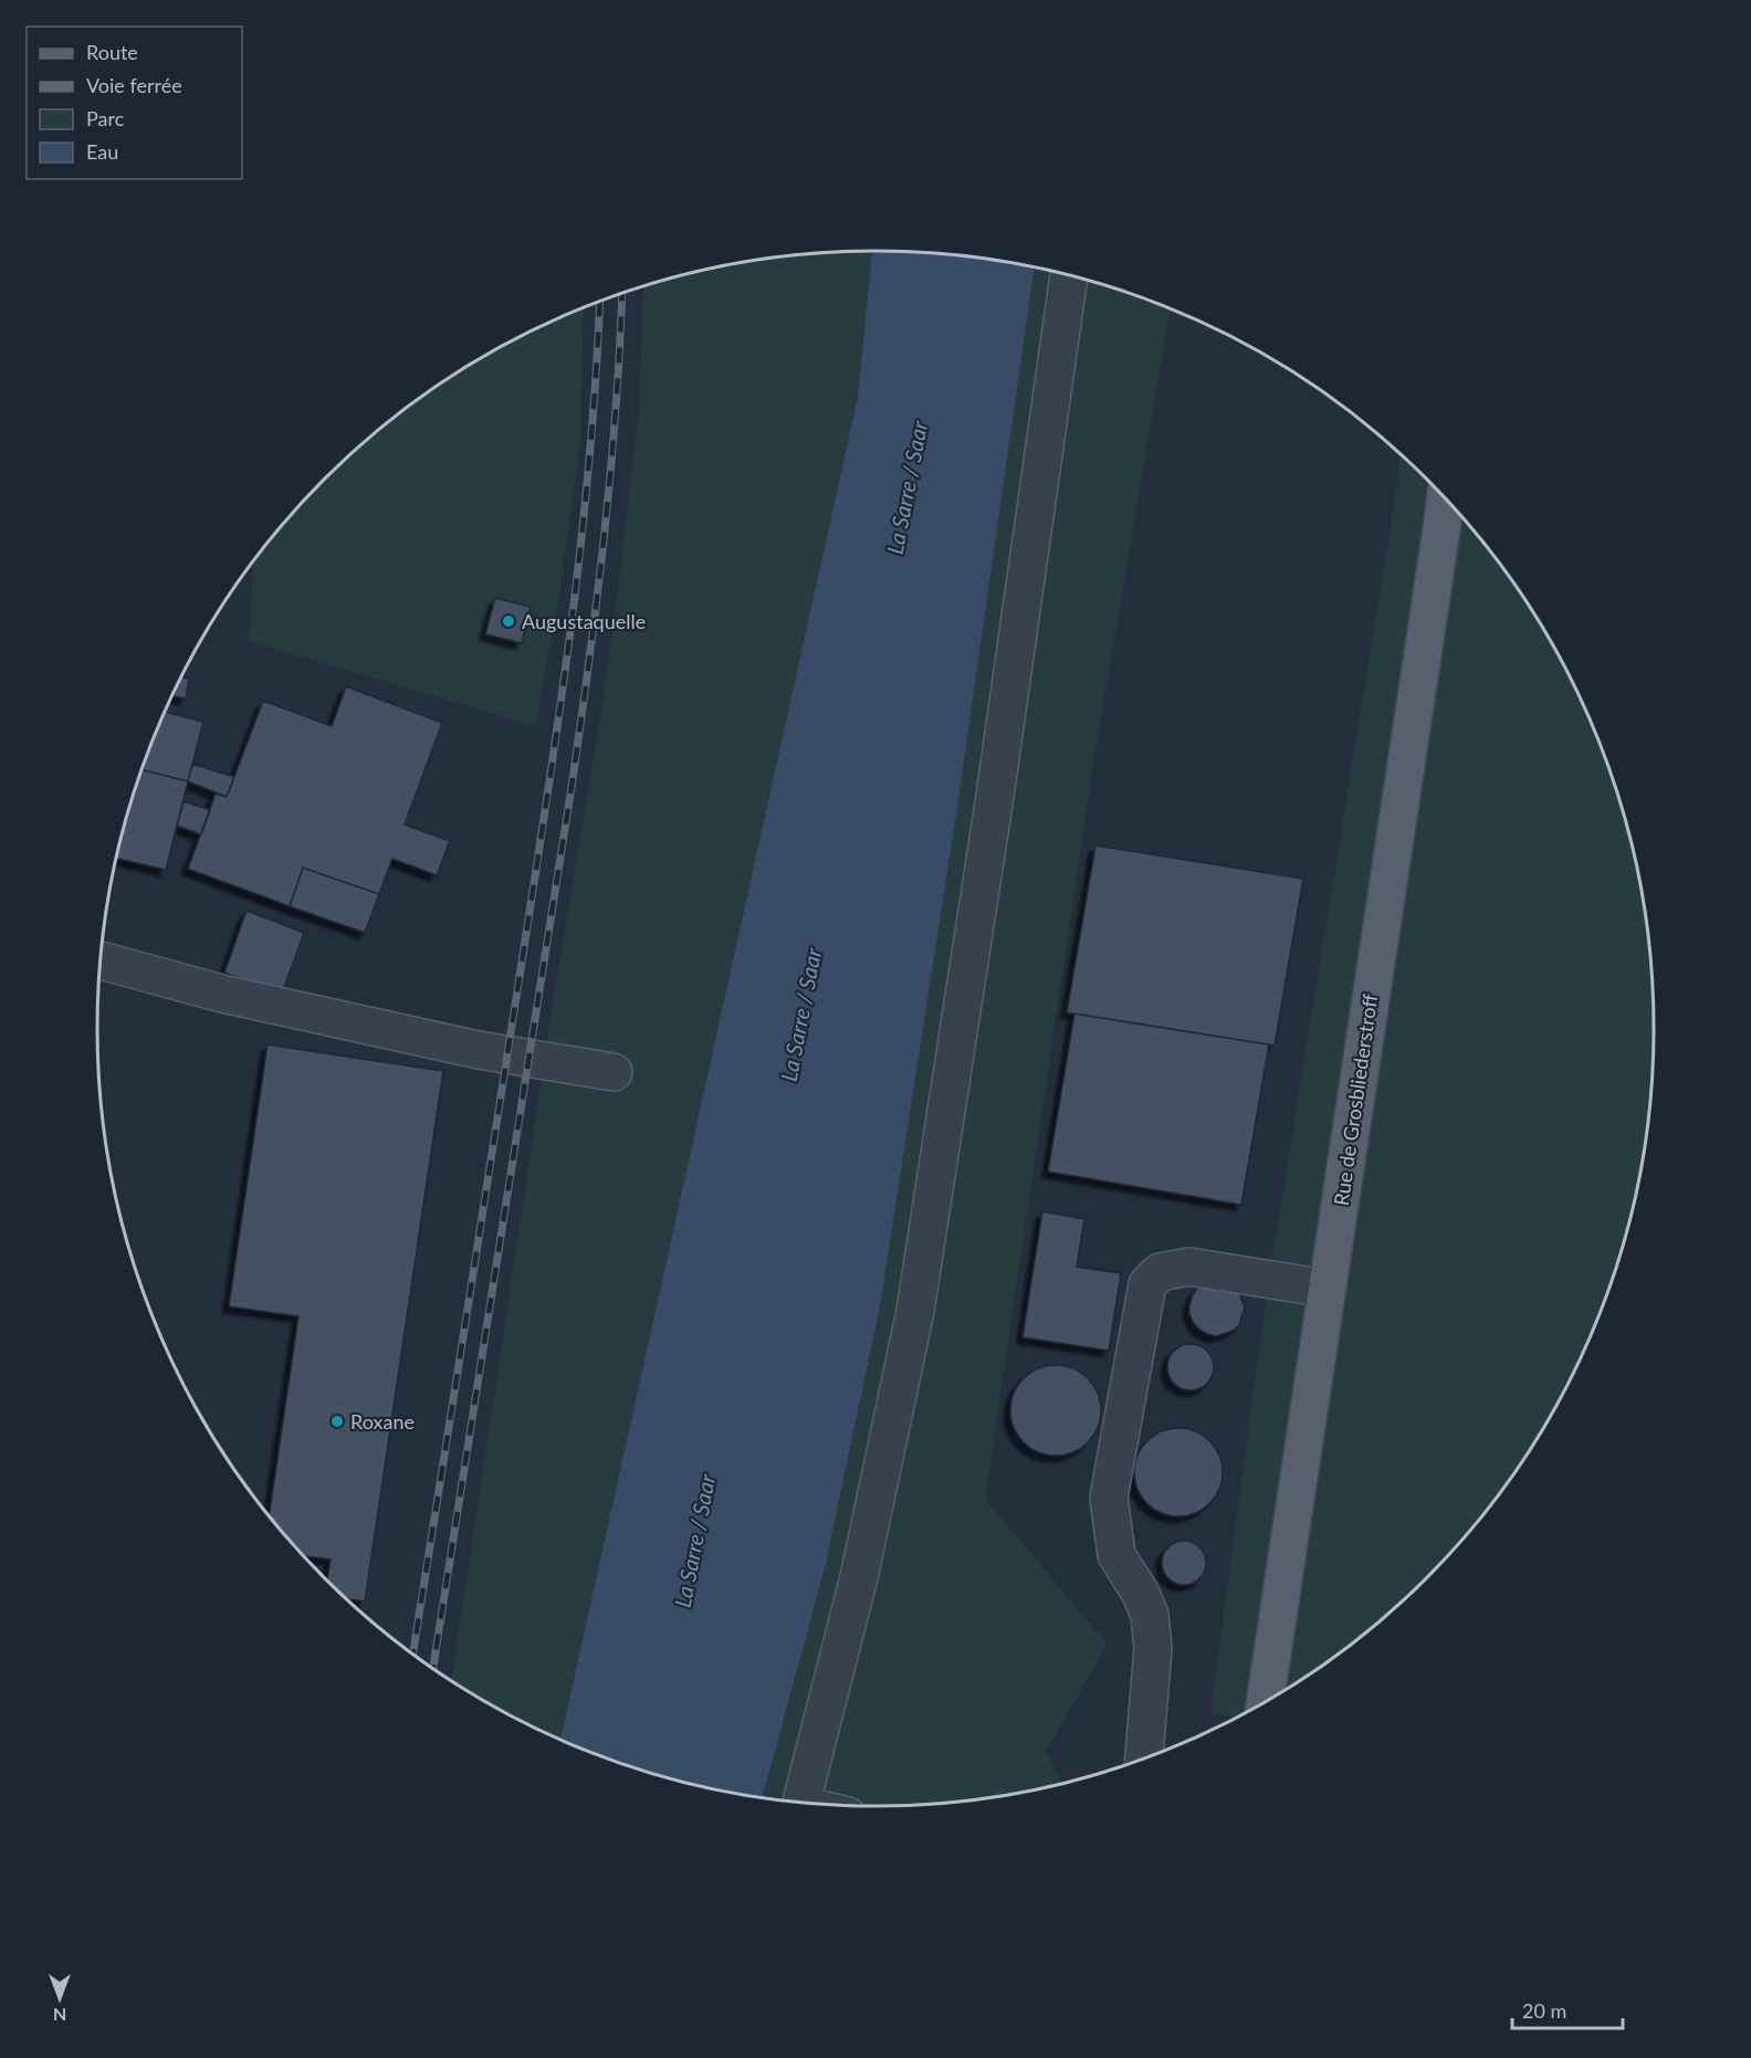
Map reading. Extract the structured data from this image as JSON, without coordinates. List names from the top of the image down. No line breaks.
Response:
{"streets":{"main road":["Rue de Grosbliederstroff"]},"water":["La Sarre / Saar"],"places":["Augustaquelle","Roxane"],"legend":["Route","Voie ferrée","Parc","Eau"],"scale_bar":"20 m","north":"bottom"}
